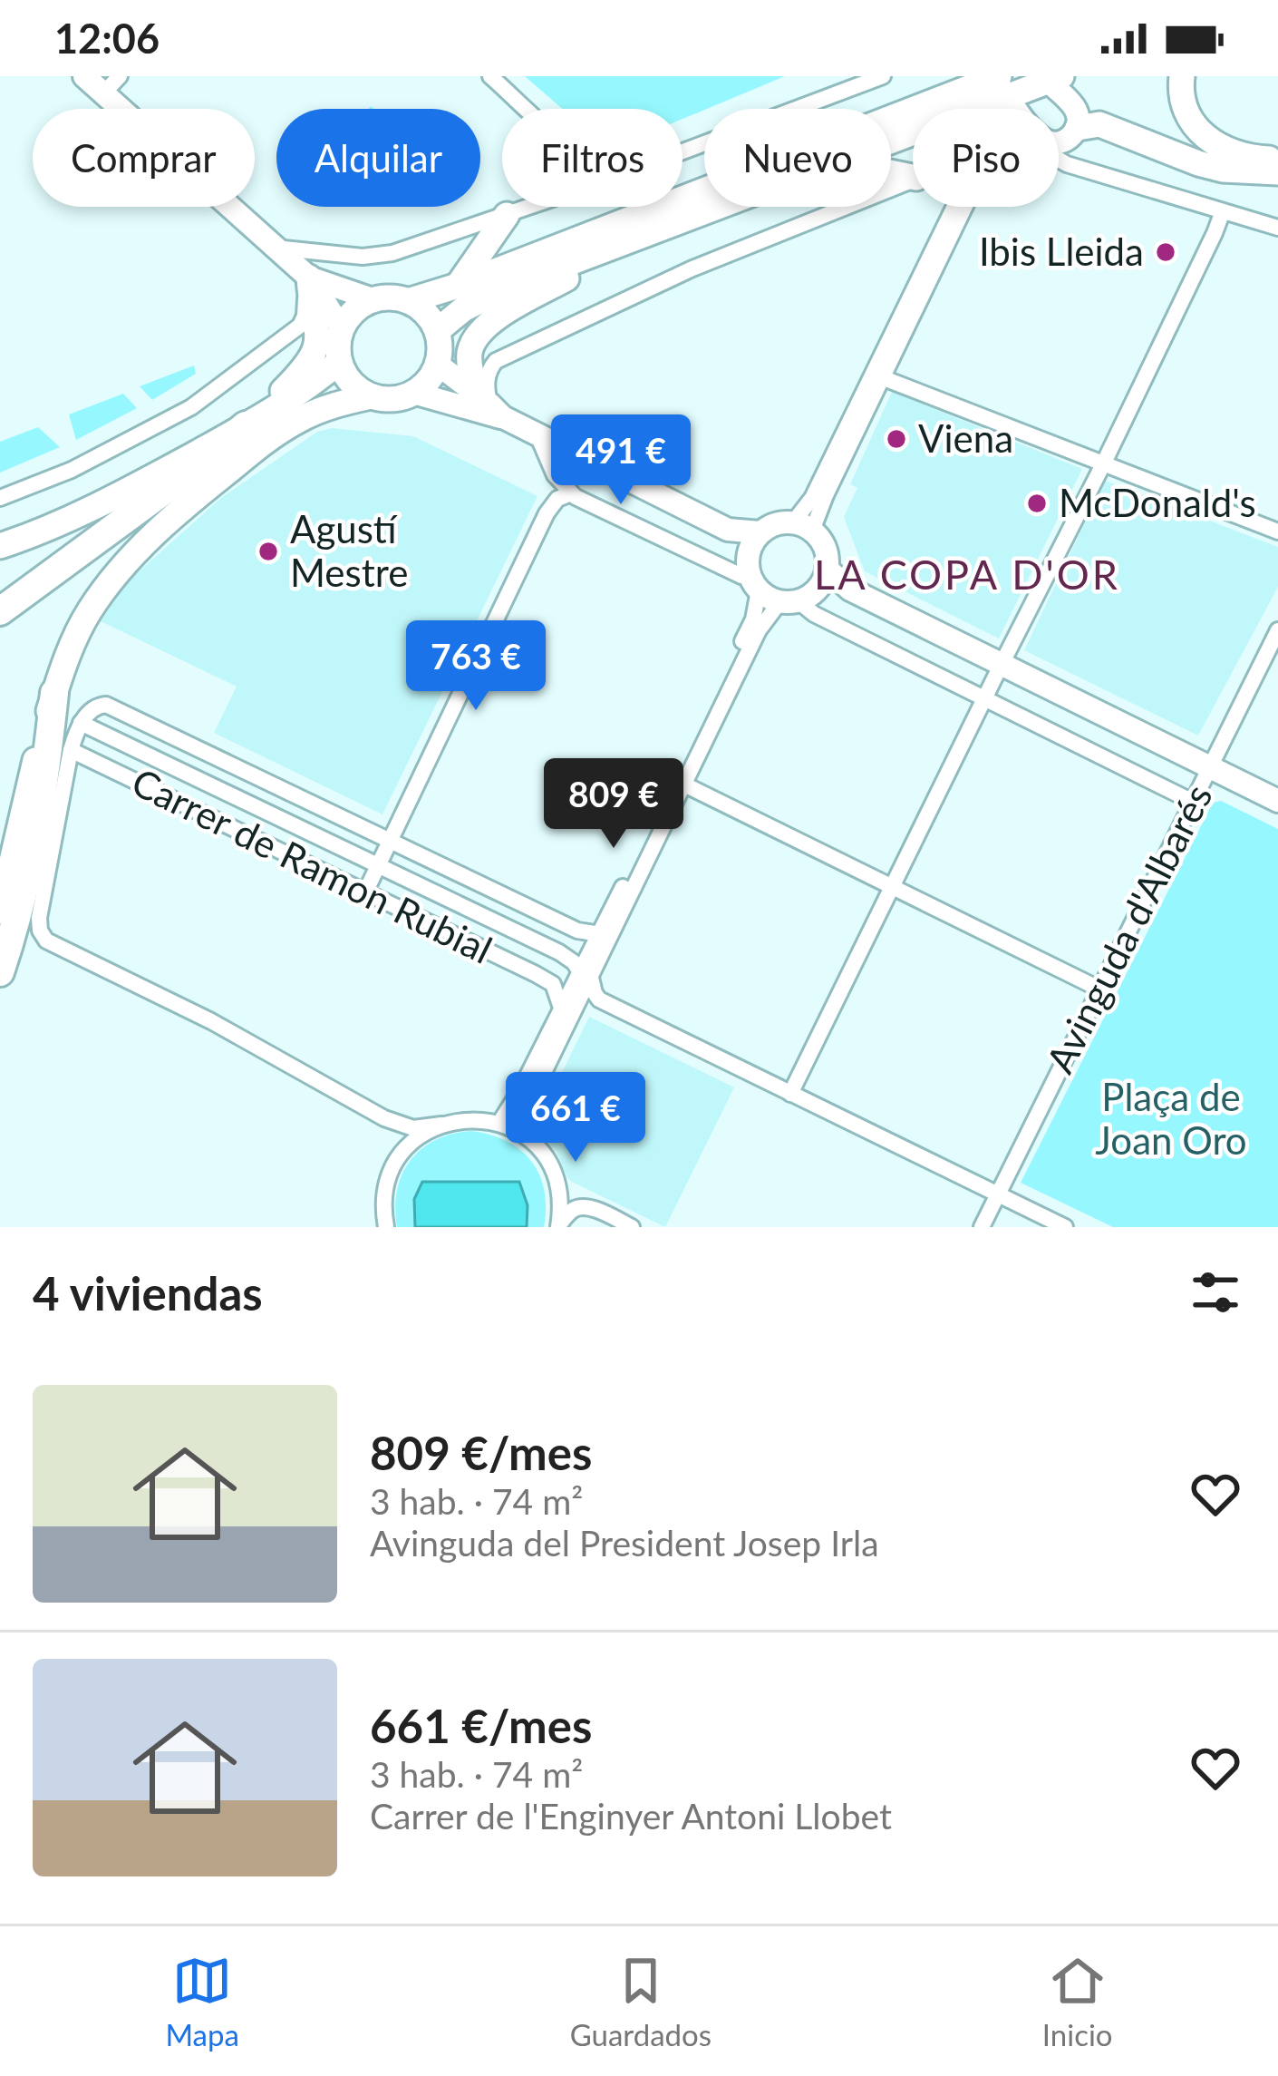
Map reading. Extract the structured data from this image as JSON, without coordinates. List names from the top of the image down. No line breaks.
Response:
{"streets":{"street":["Carrer de Ramon Rubial","Avinguda d'Albarés"]},"crossings":[["Carrer de Ramon Rubial","Avinguda d'Albarés"]],"districts":["LA COPA D'OR"],"parks":["Plaça de Joan Oro"],"places":["Ibis Lleida","Viena","McDonald's","Agustí Mestre"],"page":{"status":"12:06","chip":["Comprar","Alquilar","Filtros","Nuevo","Piso"],"price":["491 €","763 €","809 €","661 €"],"heading":"4 viviendas","list":[{"name":"809 €/mes","note":"3 hab. · 74 m² · Avinguda del President Josep Irla"},{"name":"661 €/mes","note":"3 hab. · 74 m² · Carrer de l'Enginyer Antoni Llobet"}],"tabs":["Mapa","Guardados","Inicio"]}}
